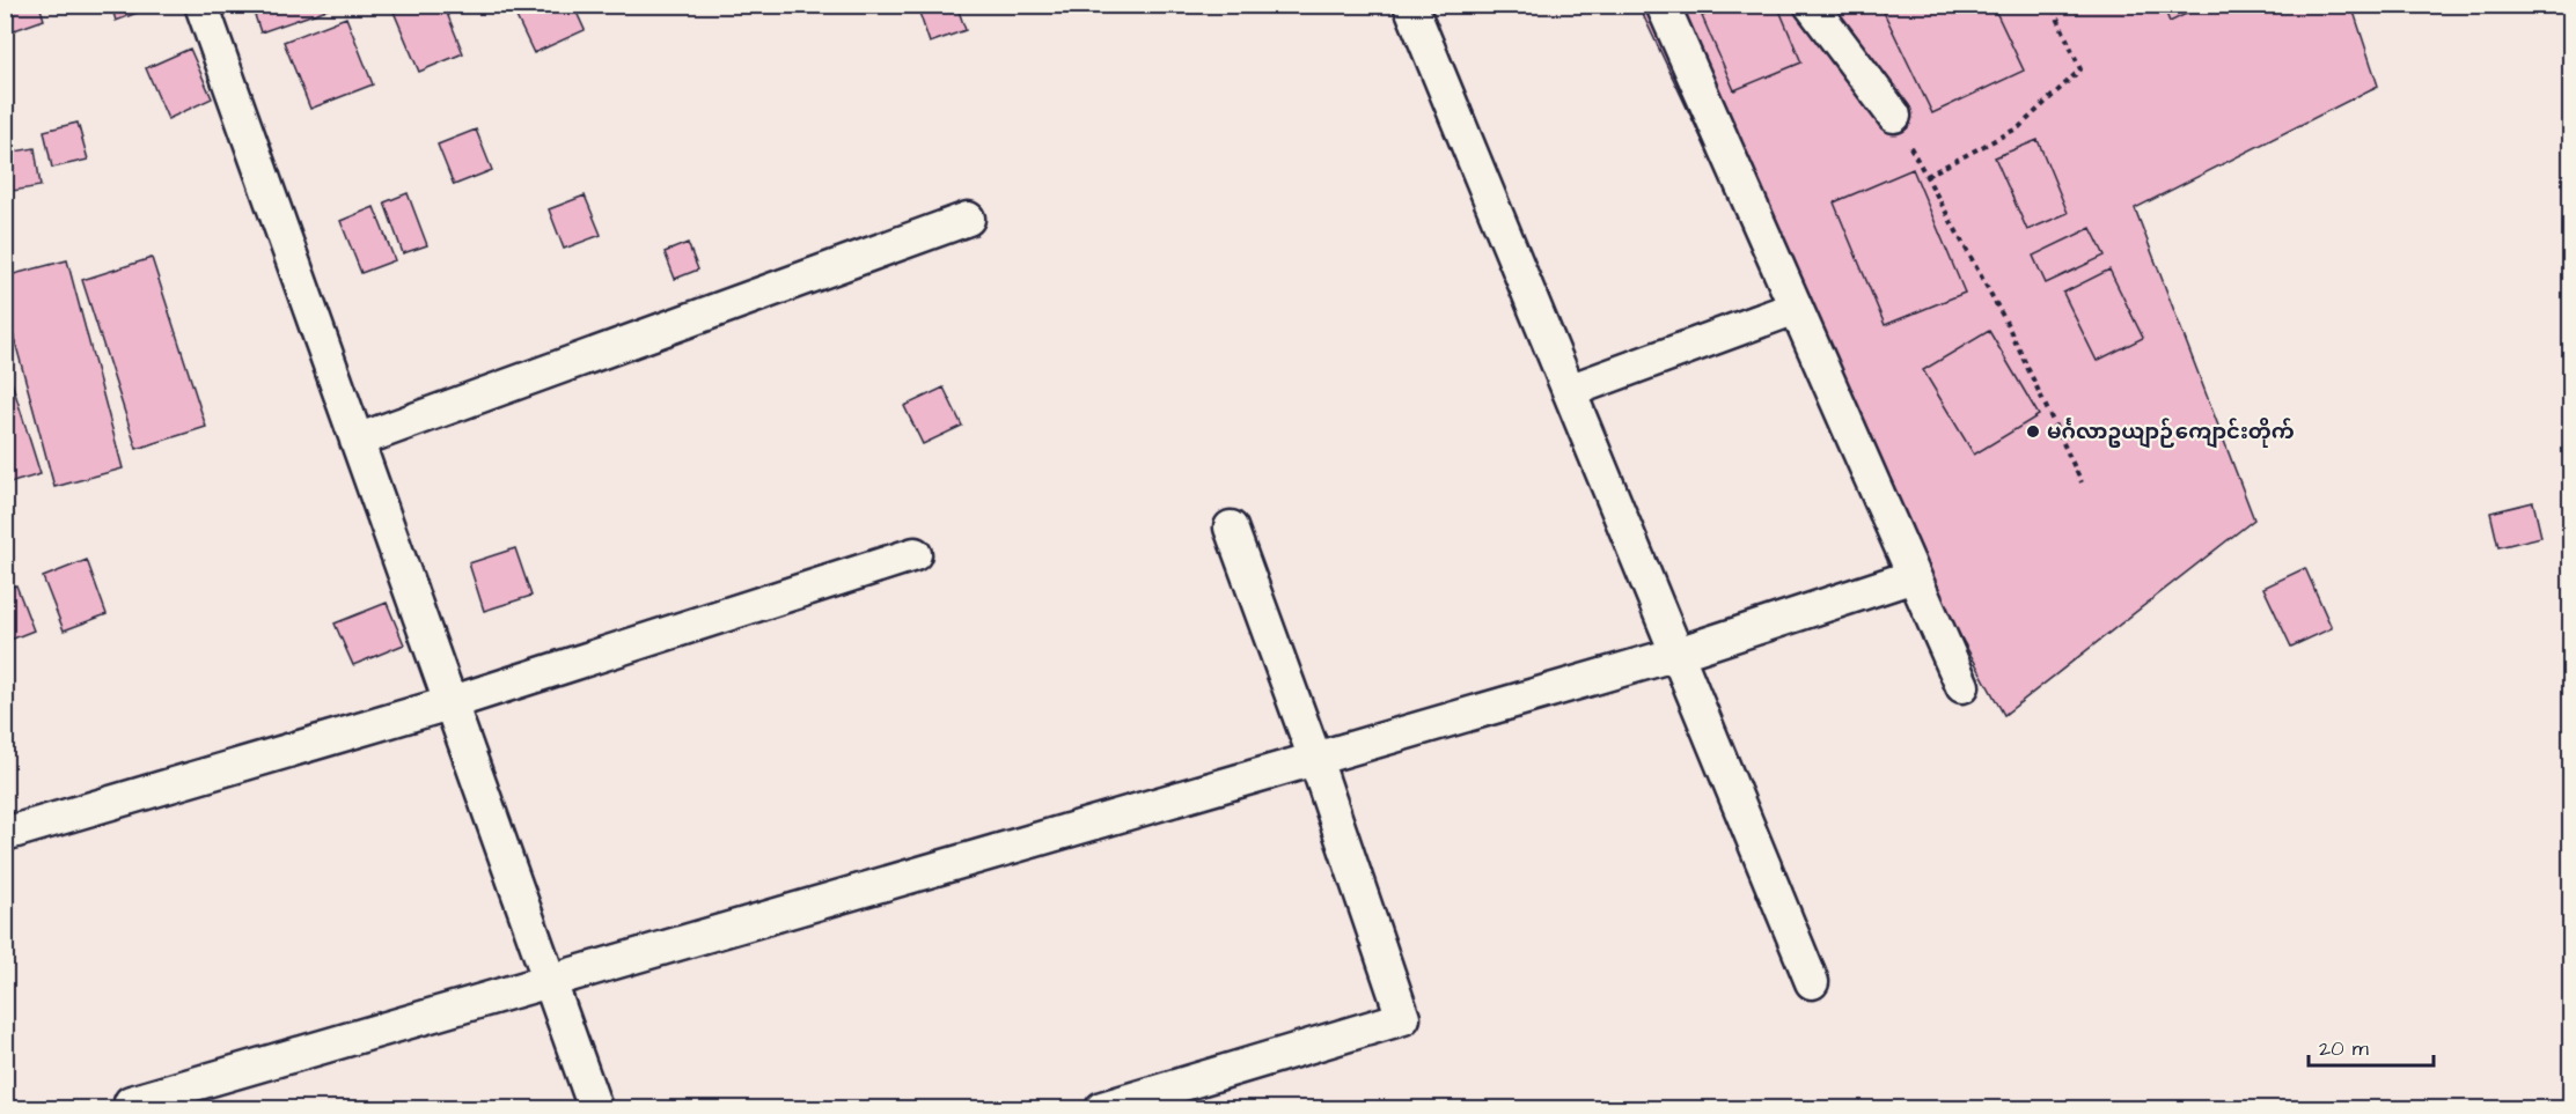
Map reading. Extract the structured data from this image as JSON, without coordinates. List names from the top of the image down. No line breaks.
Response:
{"places":["မင်္ဂလာဥယျာဉ်ကျောင်းတိုက်"],"scale_bar":"20 m"}
